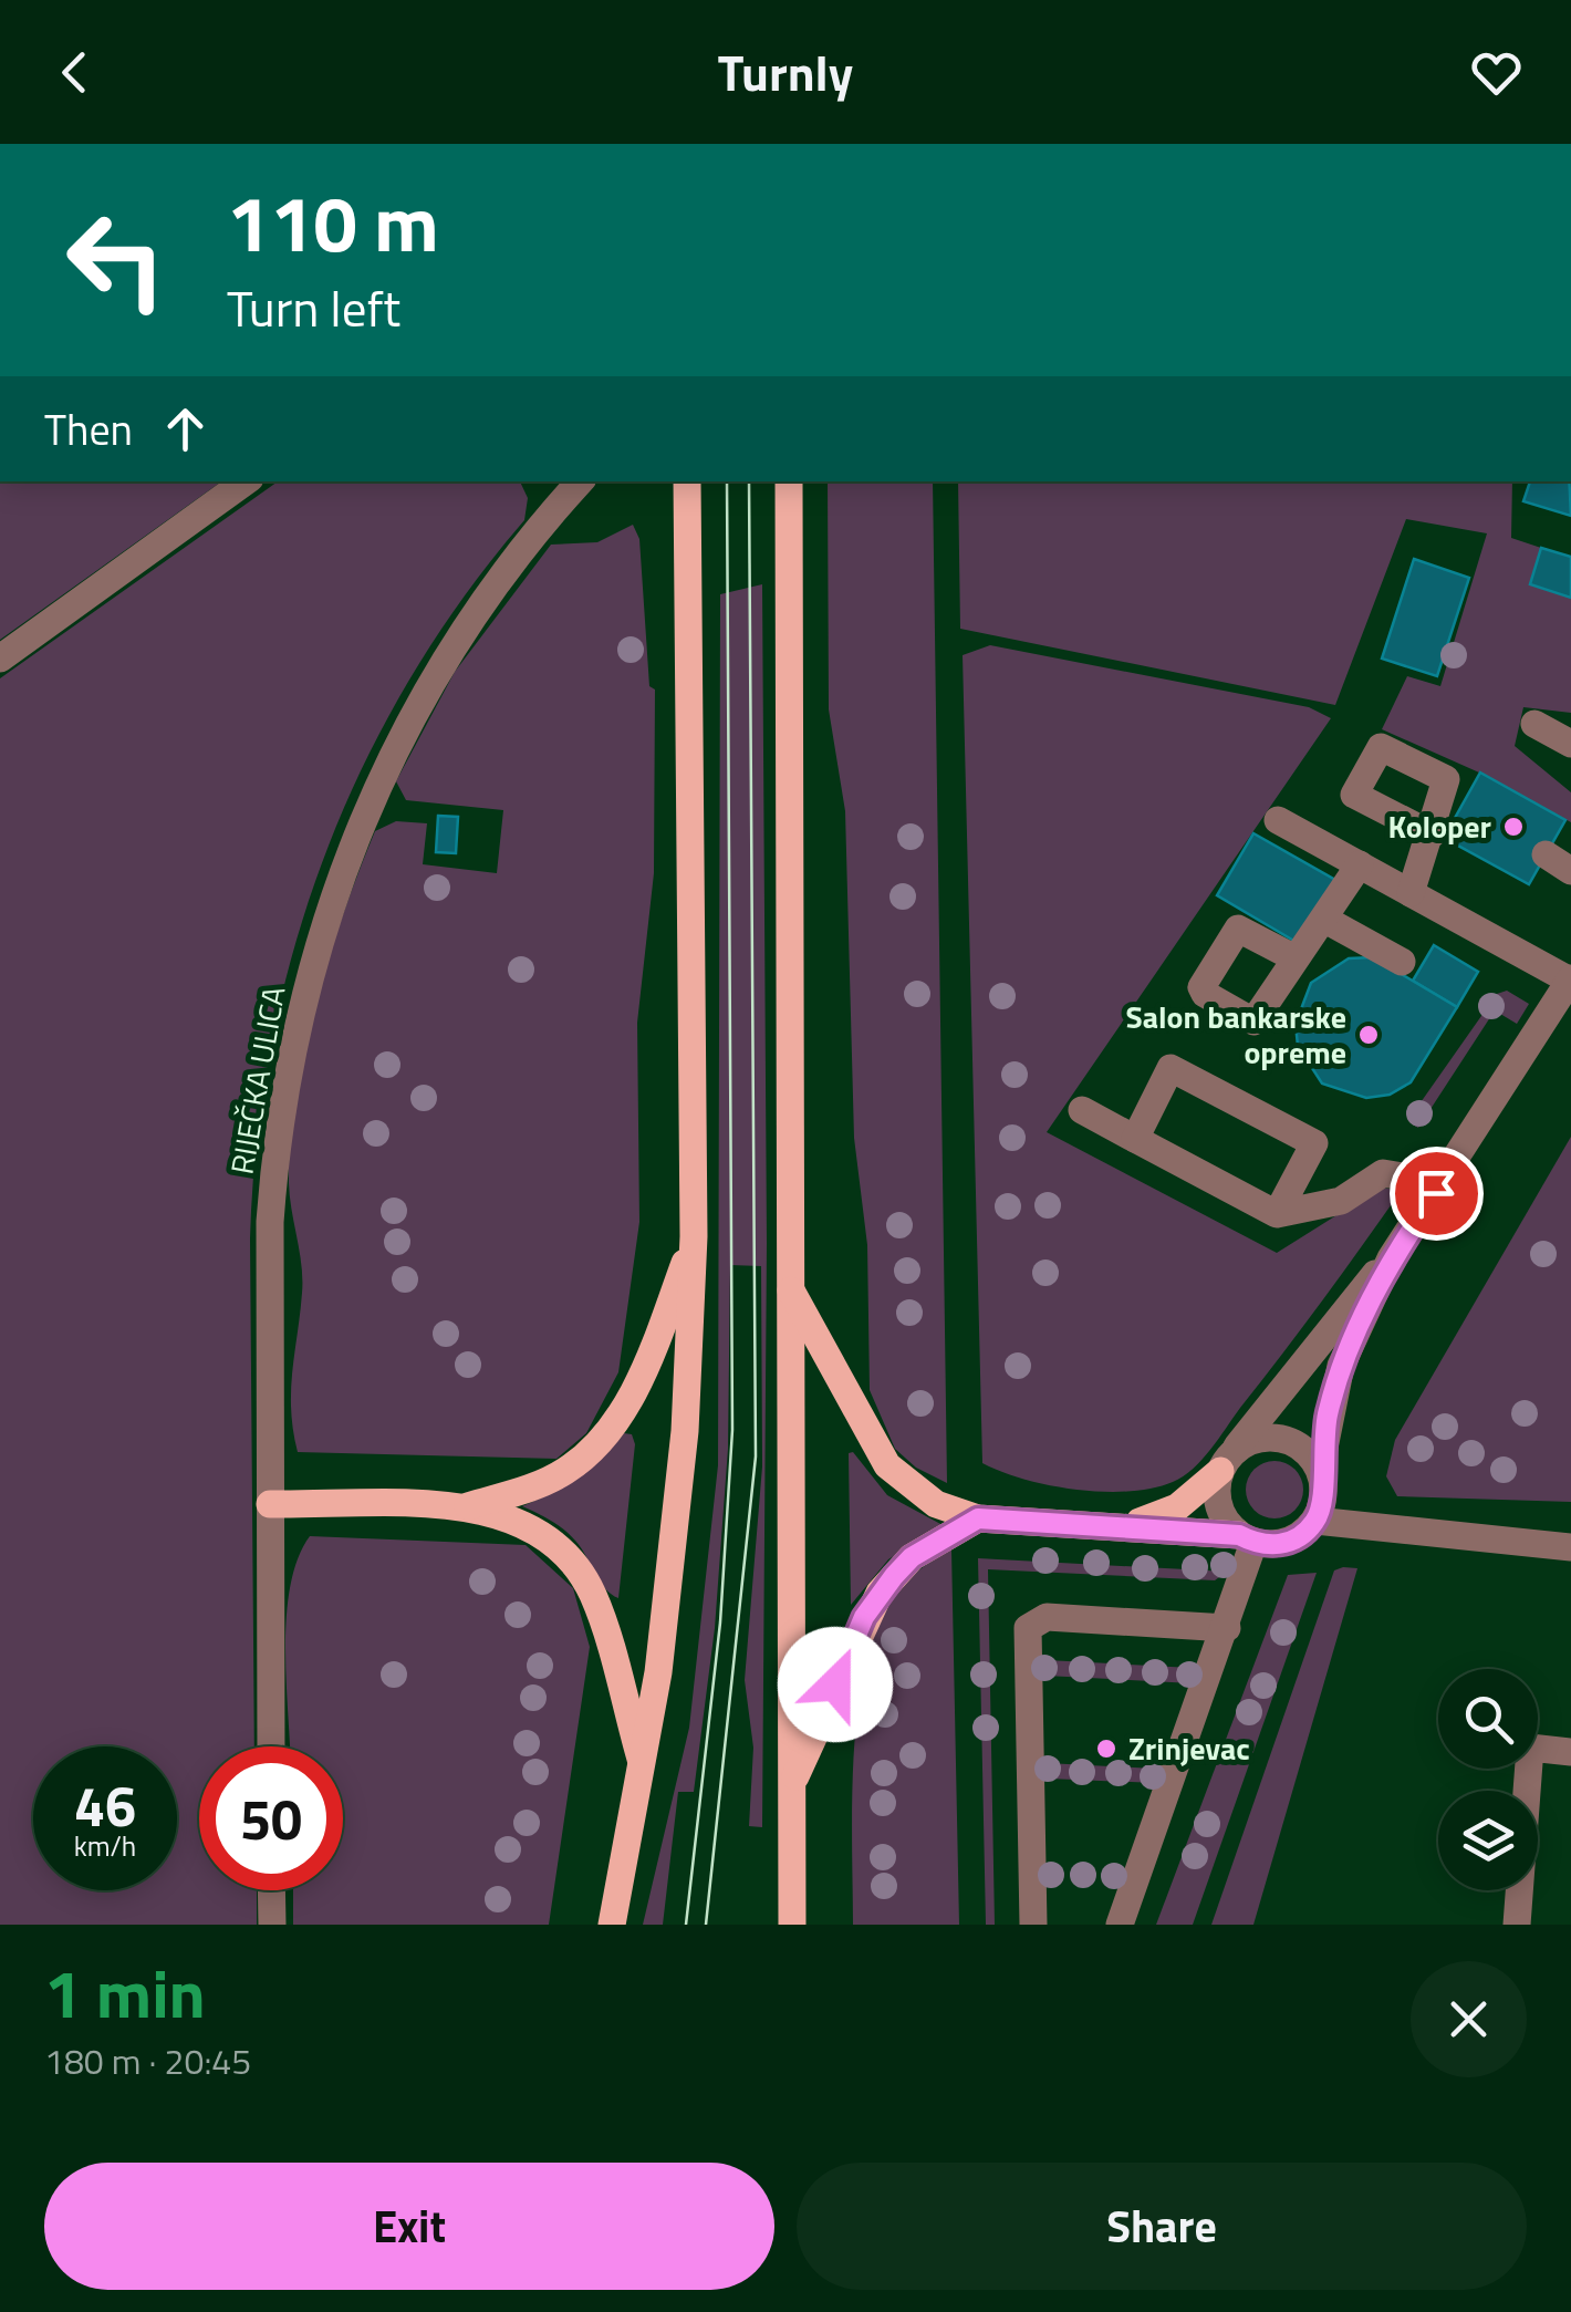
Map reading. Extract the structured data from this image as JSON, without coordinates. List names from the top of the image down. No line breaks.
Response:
{"streets":{"street":["RIJEČKA ULICA"]},"places":["Koloper","Salon bankarske opreme","Zrinjevac"],"page":{"header":"Turnly","turn":["110 m","Turn left"],"then":"Then","speed":"46 km/h","limit":"50","heading":["1 min","180 m · 20:45"],"buttons":["Exit","Share"]}}
